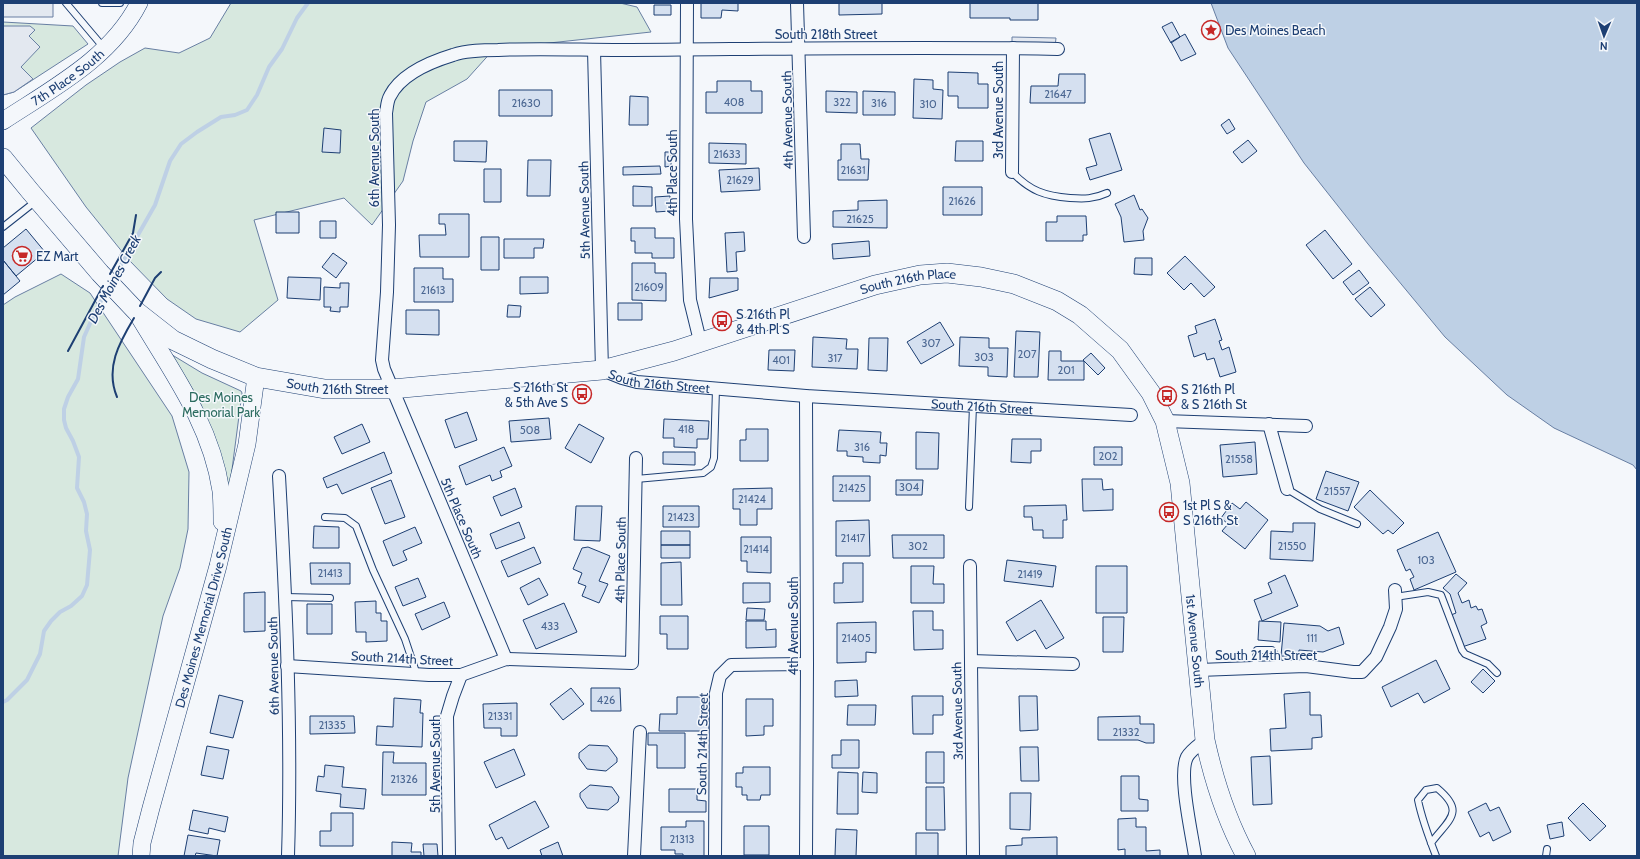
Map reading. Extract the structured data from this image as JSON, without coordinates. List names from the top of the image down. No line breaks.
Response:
{"streets":{"main road":["7th Place South","South 216th Place","South 216th Street","Des Moines Memorial Drive South","1st Avenue South"],"street":["South 218th Street","3rd Avenue South","4th Avenue South","6th Avenue South","4th Place South","5th Avenue South","5th Place South","South 214th Street"]},"crossings":[["South 218th Street","3rd Avenue South"],["South 218th Street","4th Avenue South"],["South 218th Street","6th Avenue South"],["South 218th Street","4th Place South"],["South 218th Street","5th Avenue South"],["4th Avenue South","South 216th Street"],["4th Avenue South","South 214th Street"],["6th Avenue South","5th Avenue South"],["6th Avenue South","South 216th Street"],["6th Avenue South","5th Place South"],["6th Avenue South","South 214th Street"],["4th Place South","South 216th Place"],["4th Place South","South 214th Street"],["5th Avenue South","South 216th Place"],["5th Avenue South","South 216th Street"],["5th Avenue South","South 214th Street"],["South 216th Place","South 216th Street"],["South 216th Place","1st Avenue South"],["South 216th Street","5th Place South"],["South 216th Street","Des Moines Memorial Drive South"],["5th Place South","South 214th Street"],["1st Avenue South","South 214th Street"]],"water":["Des Moines Creek"],"parks":["Des Moines Memorial Park"],"places":{"place":["Des Moines Beach"],"supermarket":["EZ Mart"],"bus stop":["S 216th Pl & 4th Pl S","S 216th St & 5th Ave S","S 216th Pl & S 216th St","1st Pl S & S 216th St"]},"house_numbers":["21647","408","322","21630","316","310","21633","21631","21629","21626","21625","21609","21613","307","207","303","317","401","201","418","508","316","202","21558","304","21425","21557","21424","21423","21417","302","21550","21414","103","21413","21419","433","21405","111","426","21331","21335","21332","21326","21313"],"north":"bottom"}
